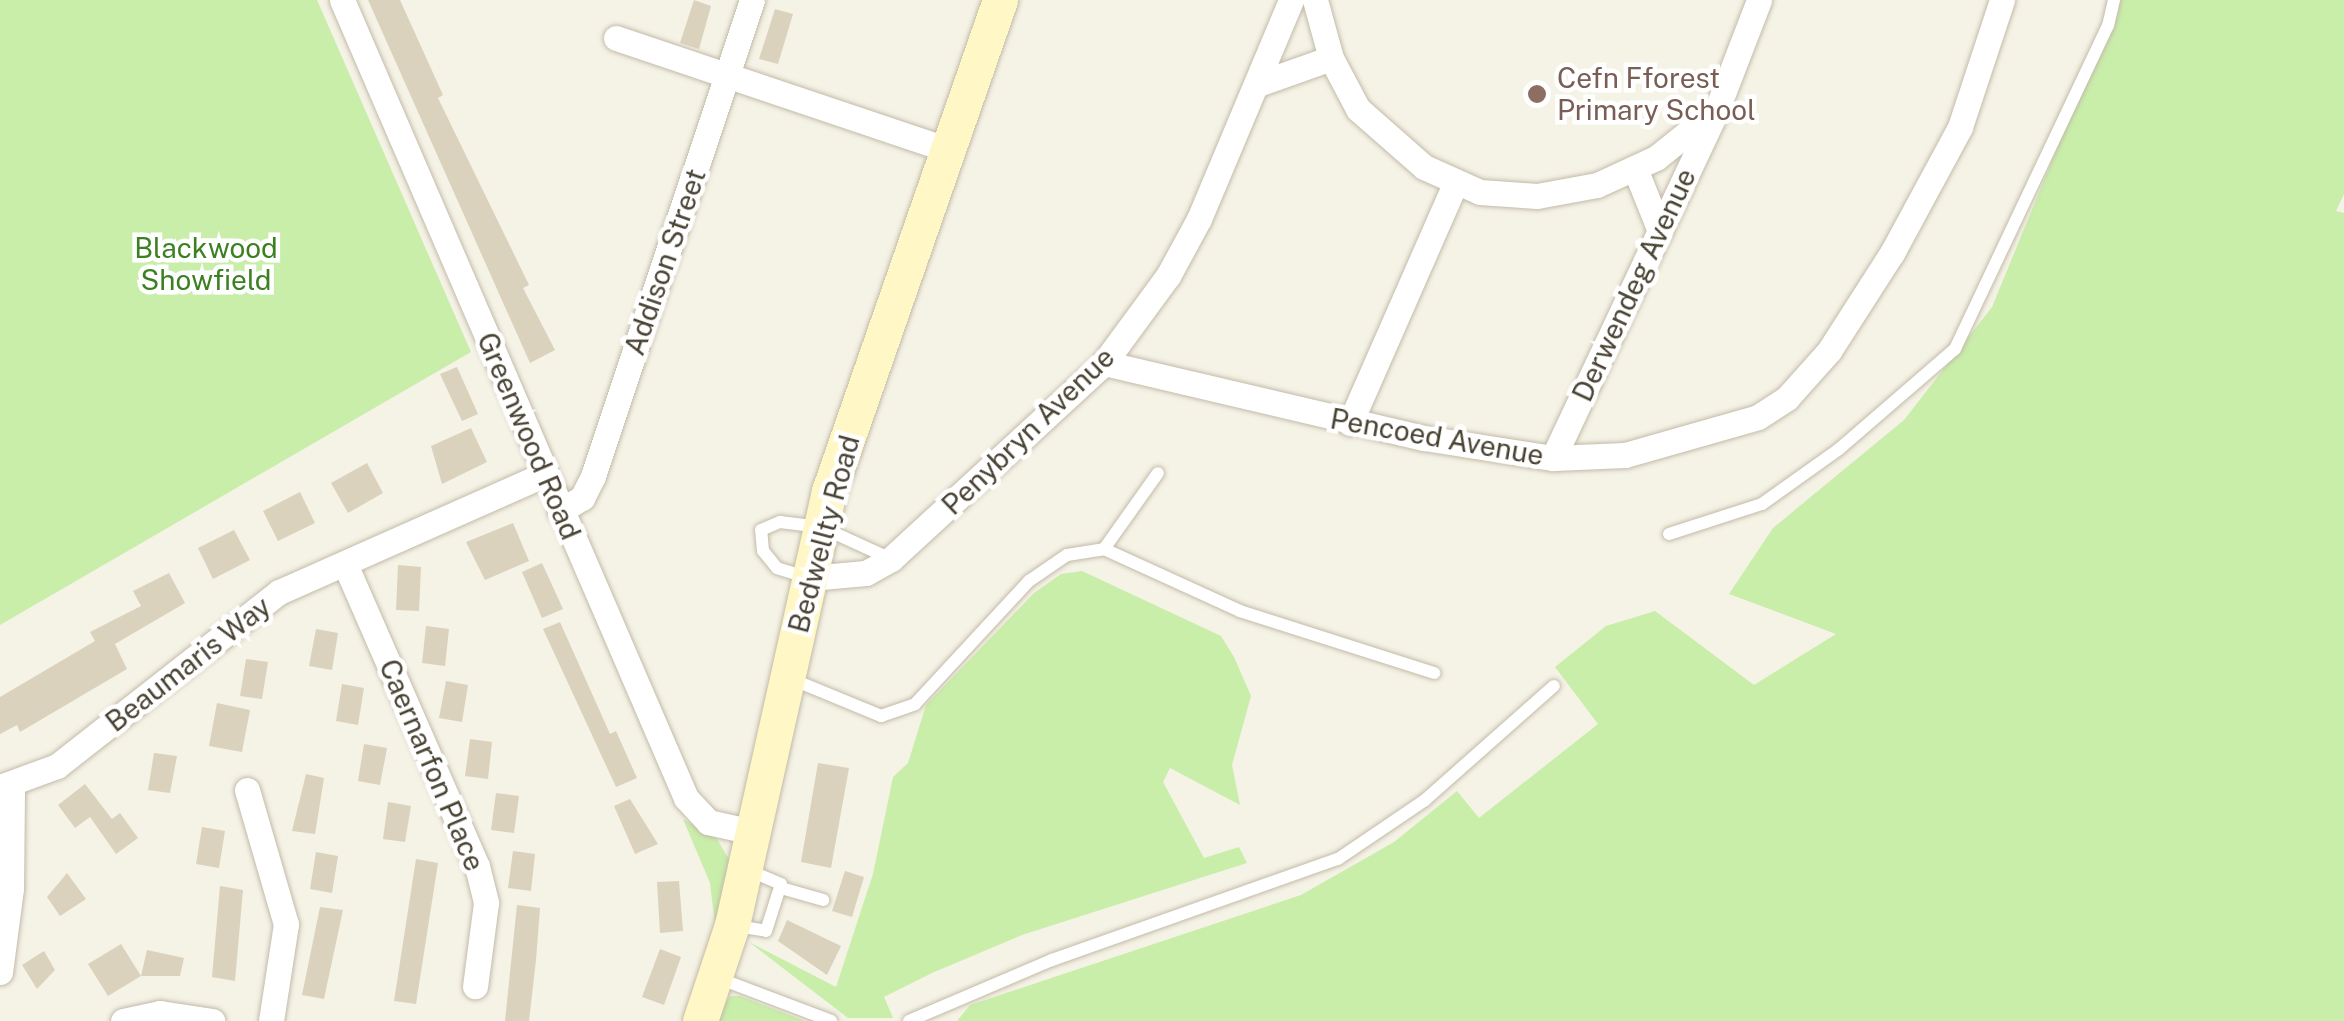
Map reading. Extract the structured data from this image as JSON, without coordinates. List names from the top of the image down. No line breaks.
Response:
{"streets":{"street":["Addison Street","Derwendeg Avenue","Penybryn Avenue","Greenwood Road","Pencoed Avenue","Bedwellty Road","Beaumaris Way","Caernarfon Place"]},"crossings":[["Addison Street","Greenwood Road"],["Derwendeg Avenue","Pencoed Avenue"],["Penybryn Avenue","Pencoed Avenue"],["Penybryn Avenue","Bedwellty Road"],["Greenwood Road","Bedwellty Road"],["Greenwood Road","Beaumaris Way"],["Beaumaris Way","Caernarfon Place"]],"parks":["Blackwood Showfield"],"places":["Cefn Fforest Primary School"]}
